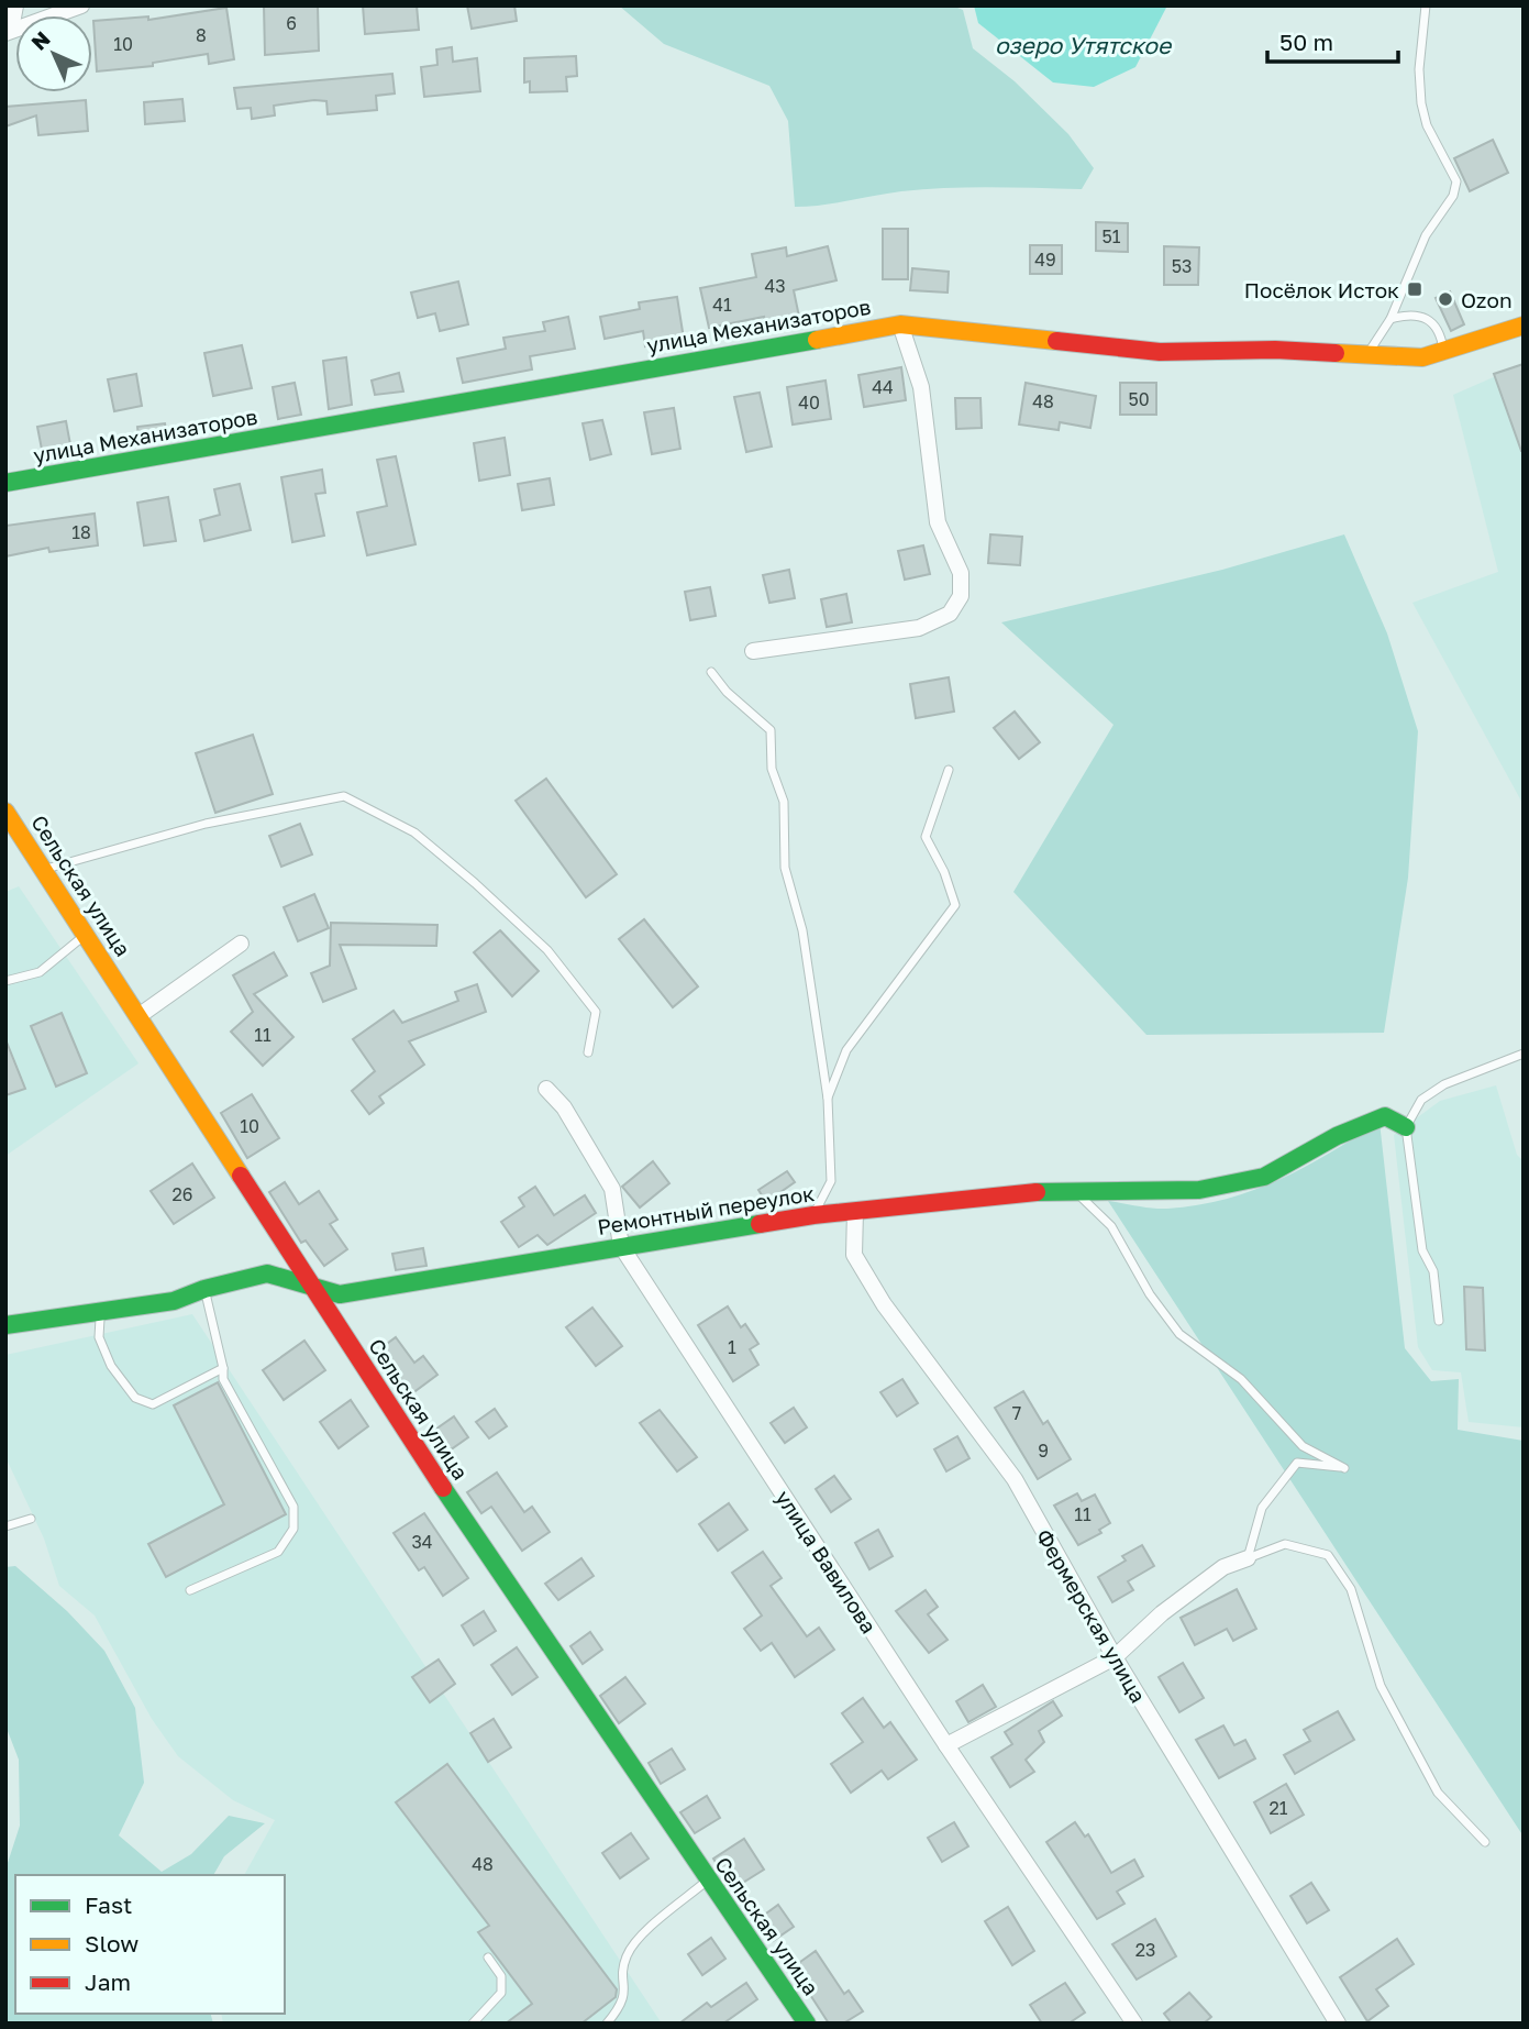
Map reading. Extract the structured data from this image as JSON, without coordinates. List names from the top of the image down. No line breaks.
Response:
{"streets":{"street":["улица Механизаторов","Сельская улица","Ремонтный переулок","улица Вавилова","Фермерская улица"]},"crossings":[["Сельская улица","Ремонтный переулок"],["Ремонтный переулок","улица Вавилова"],["Ремонтный переулок","Фермерская улица"]],"water":["озеро Утятское"],"places":{"transit":["Посёлок Исток"],"other":["Ozon"]},"house_numbers":["6","8","10","51","49","53","43","41","44","50","48","40","18","11","10","26","1","7","9","11","34","21","48","23"],"legend":["Fast","Slow","Jam"],"scale_bar":"50 m","north":"top left"}
